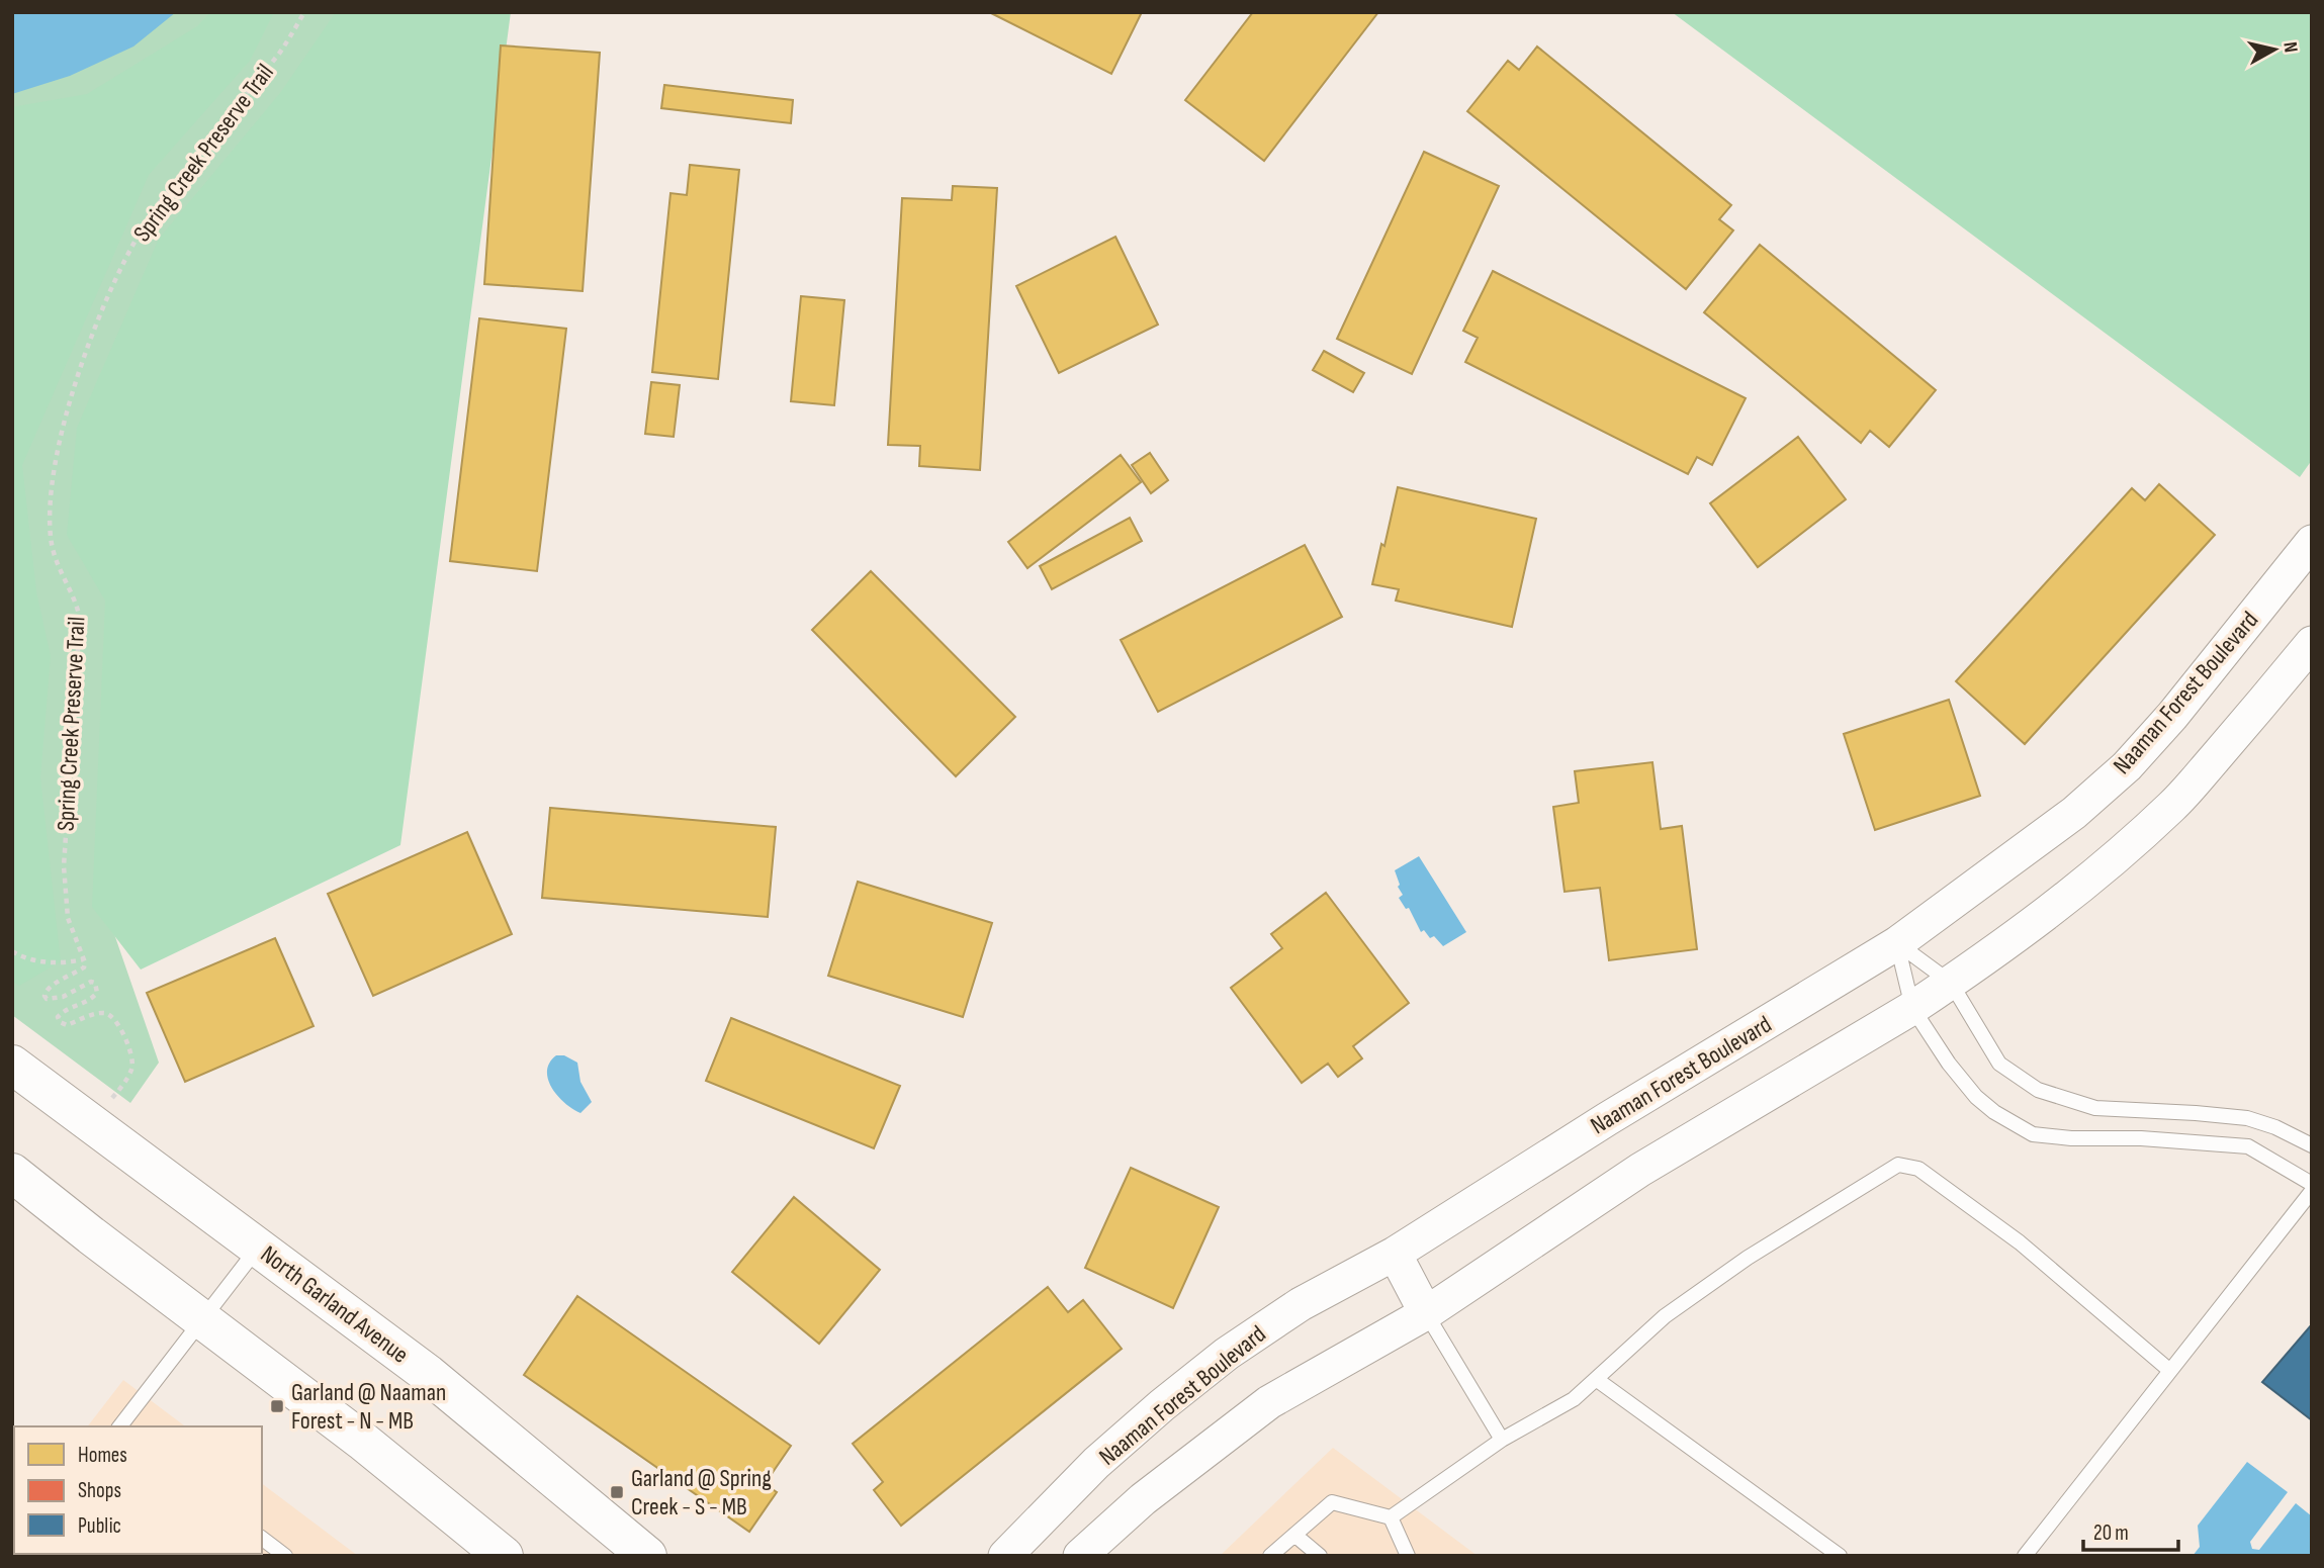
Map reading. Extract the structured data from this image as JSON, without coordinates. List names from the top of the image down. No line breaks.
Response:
{"streets":{"main road":["North Garland Avenue"],"street":["Naaman Forest Boulevard"],"path":["Spring Creek Preserve Trail"]},"places":{"transit":["Garland @ Naaman Forest - N - MB","Garland @ Spring Creek - S - MB"]},"legend":["Homes","Shops","Public"],"scale_bar":"20 m","north":"right"}
